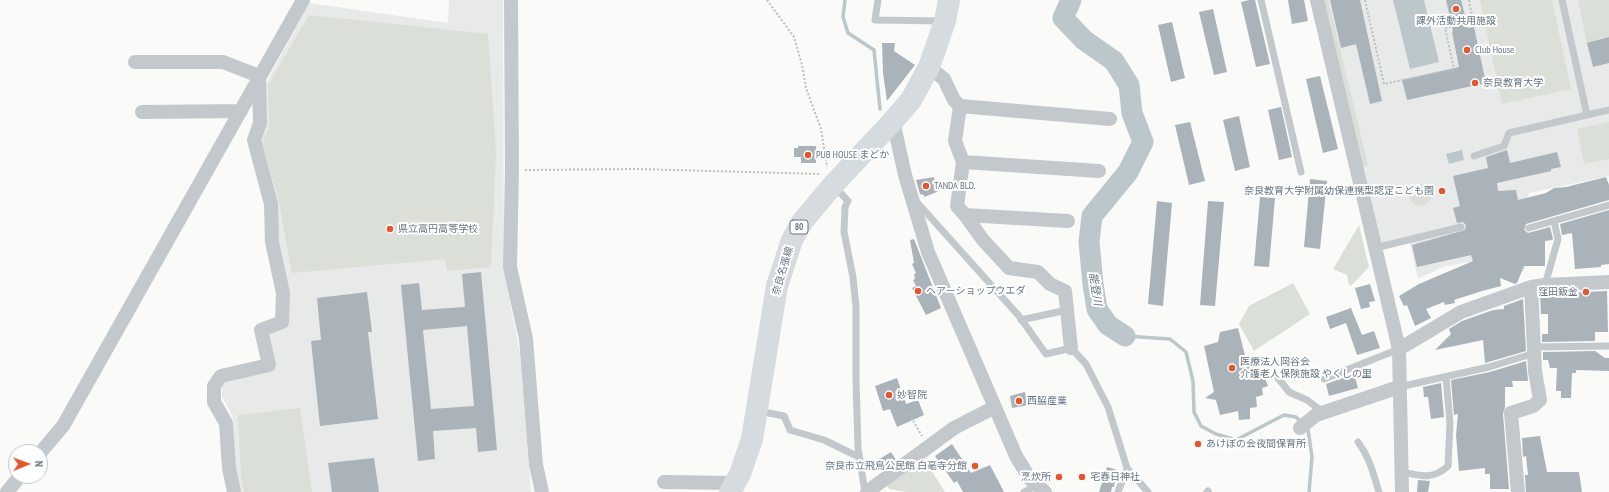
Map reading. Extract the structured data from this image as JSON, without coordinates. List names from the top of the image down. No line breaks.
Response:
{"streets":{"main road":["80","奈良名張線"]},"water":["能登川"],"places":["課外活動共用施設","Club House","奈良教育大学","PUB HOUSE まどか","TANDA BLD.","奈良教育大学附属幼保連携型認定こども園","県立高円高等学校","ヘアーショップウエダ","窪田鈑金","医療法人岡谷会 介護老人保険施設 やくしの里","妙智院","西脇産業","あけぼの会夜間保育所","奈良市立飛鳥公民館 白毫寺分館","烹炊所","宅春日神社"],"north":"right"}
